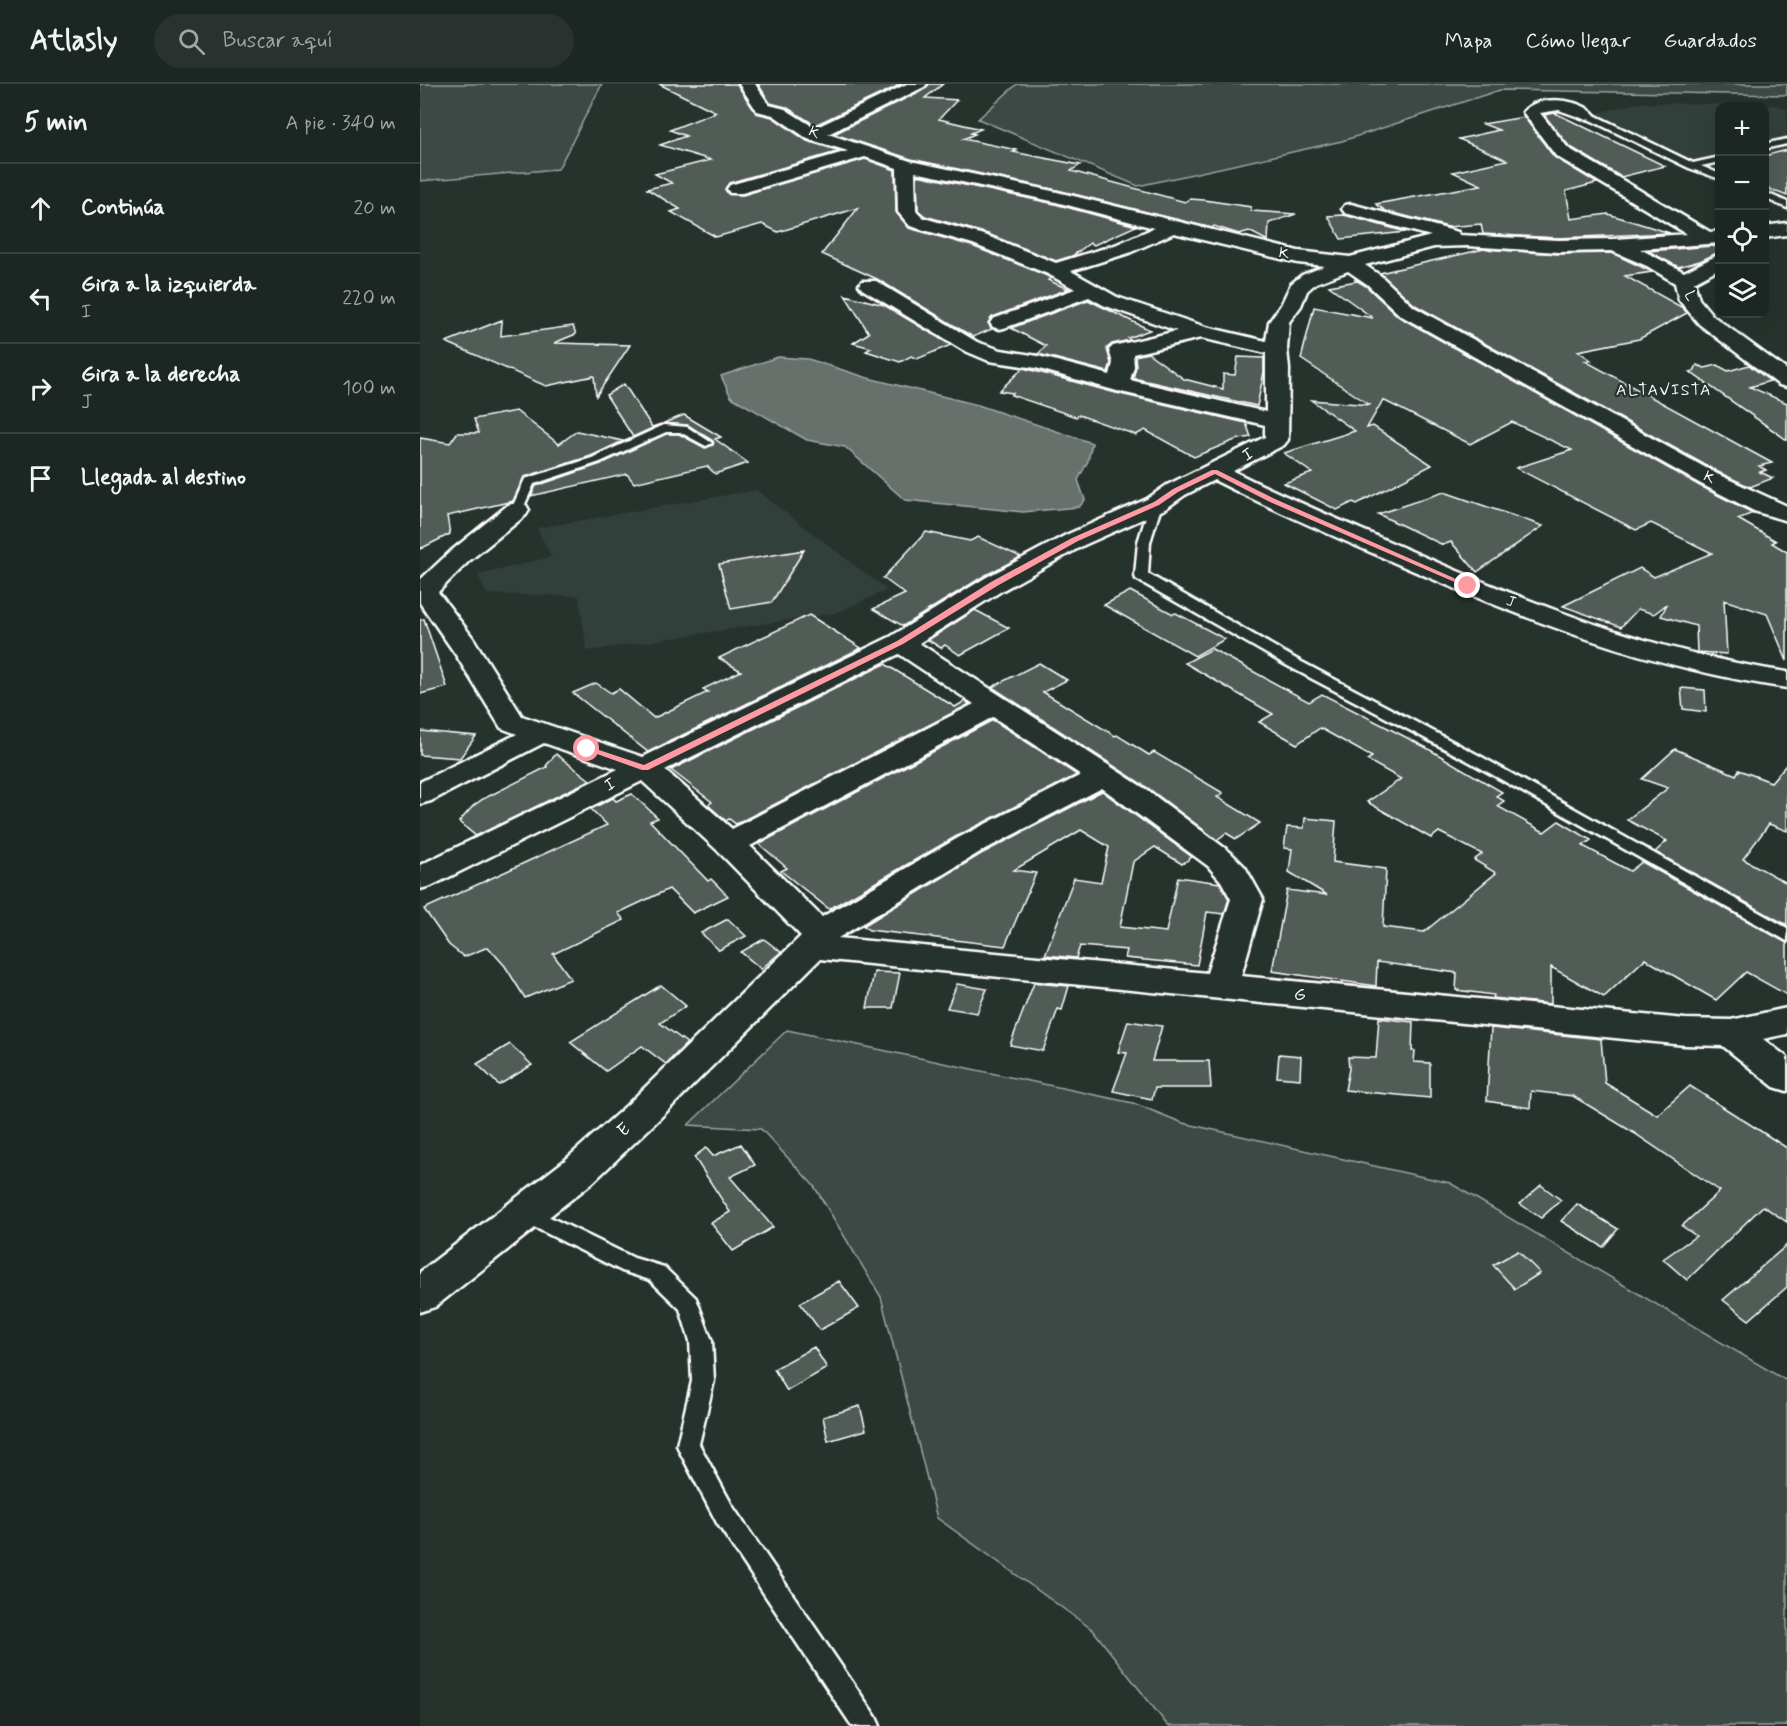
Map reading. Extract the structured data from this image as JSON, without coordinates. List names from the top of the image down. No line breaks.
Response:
{"streets":{"street":["K","L","I","J","G","E"]},"crossings":[["K","I"],["I","J"],["G","E"]],"districts":["ALTAVISTA"],"page":{"header":"Atlasly","search":"Buscar aquí","nav":["Mapa","Cómo llegar","Guardados"],"heading":["5 min","A pie · 340 m"],"map_buttons":["+","−"],"list":[["Continúa","20 m"],["Gira a la izquierda","I","220 m"],["Gira a la derecha","J","100 m"],"Llegada al destino"]}}
